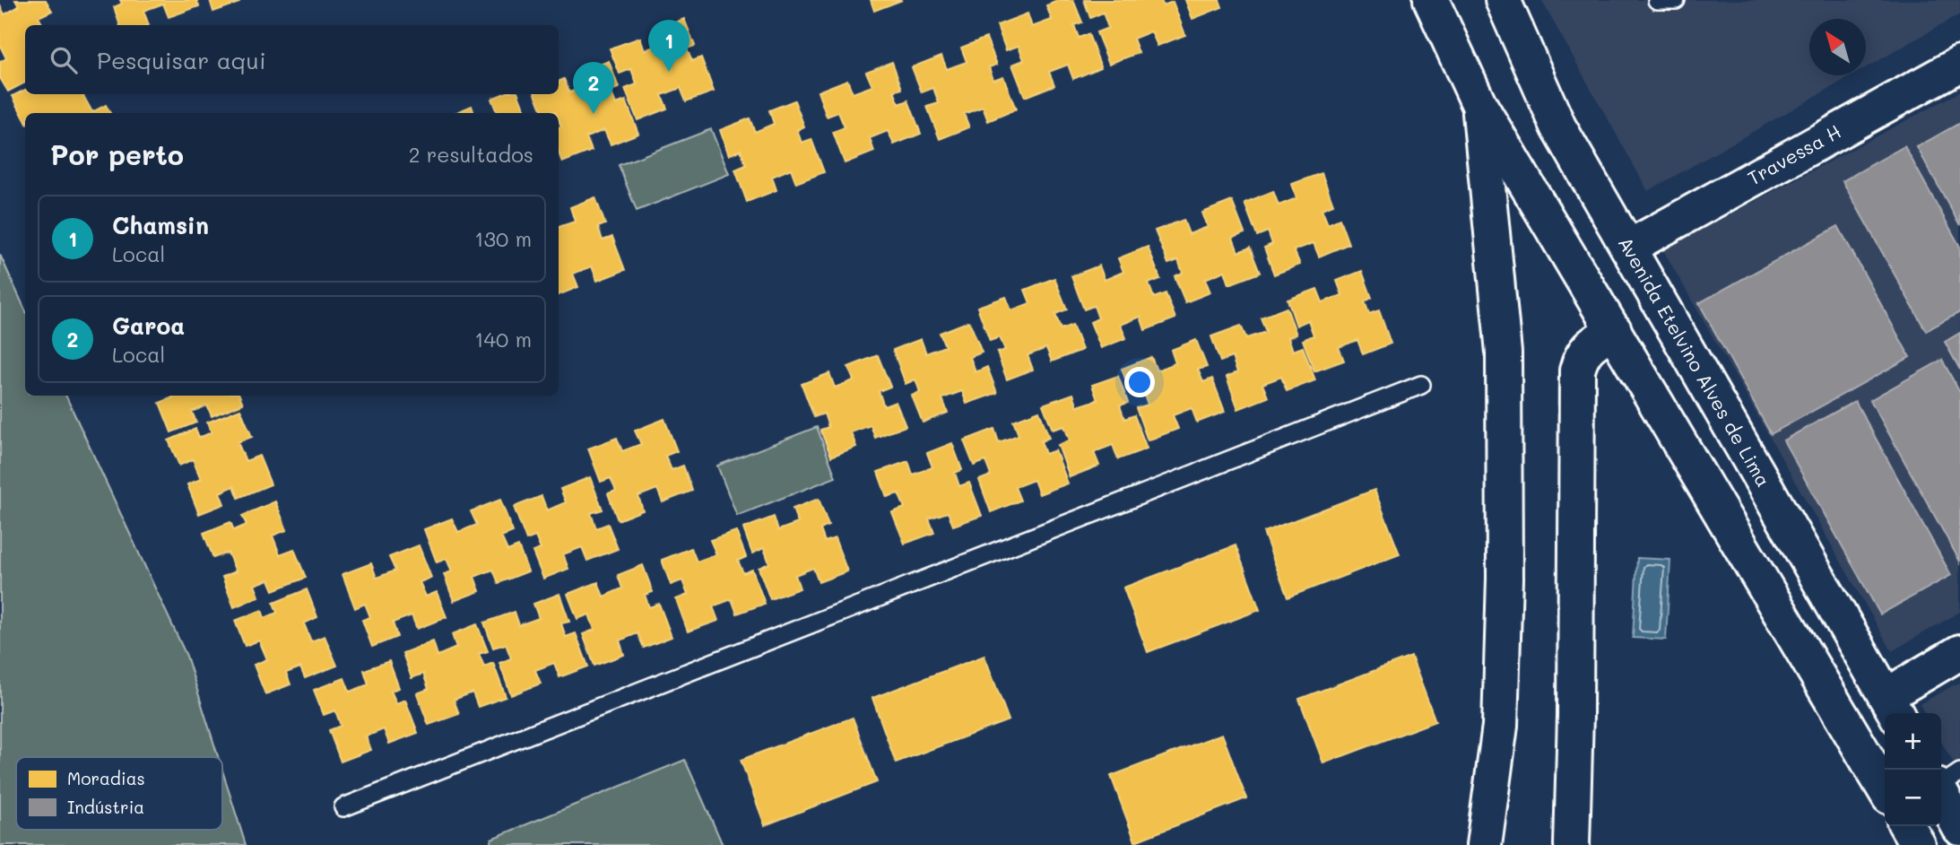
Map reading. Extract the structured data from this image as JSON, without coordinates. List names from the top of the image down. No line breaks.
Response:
{"streets":{"main road":["Travessa H","Avenida Etelvino Alves de Lima"]},"crossings":[["Travessa H","Avenida Etelvino Alves de Lima"]],"legend":["Moradias","Indústria"],"north":"top left","page":{"pins":["1","2"],"search":"Pesquisar aqui","heading":["Por perto","2 resultados"],"list":[{"mark":"1","name":"Chamsin","note":"Local","value":"130 m"},{"mark":"2","name":"Garoa","note":"Local","value":"140 m"}],"map_buttons":["+","−"]}}
